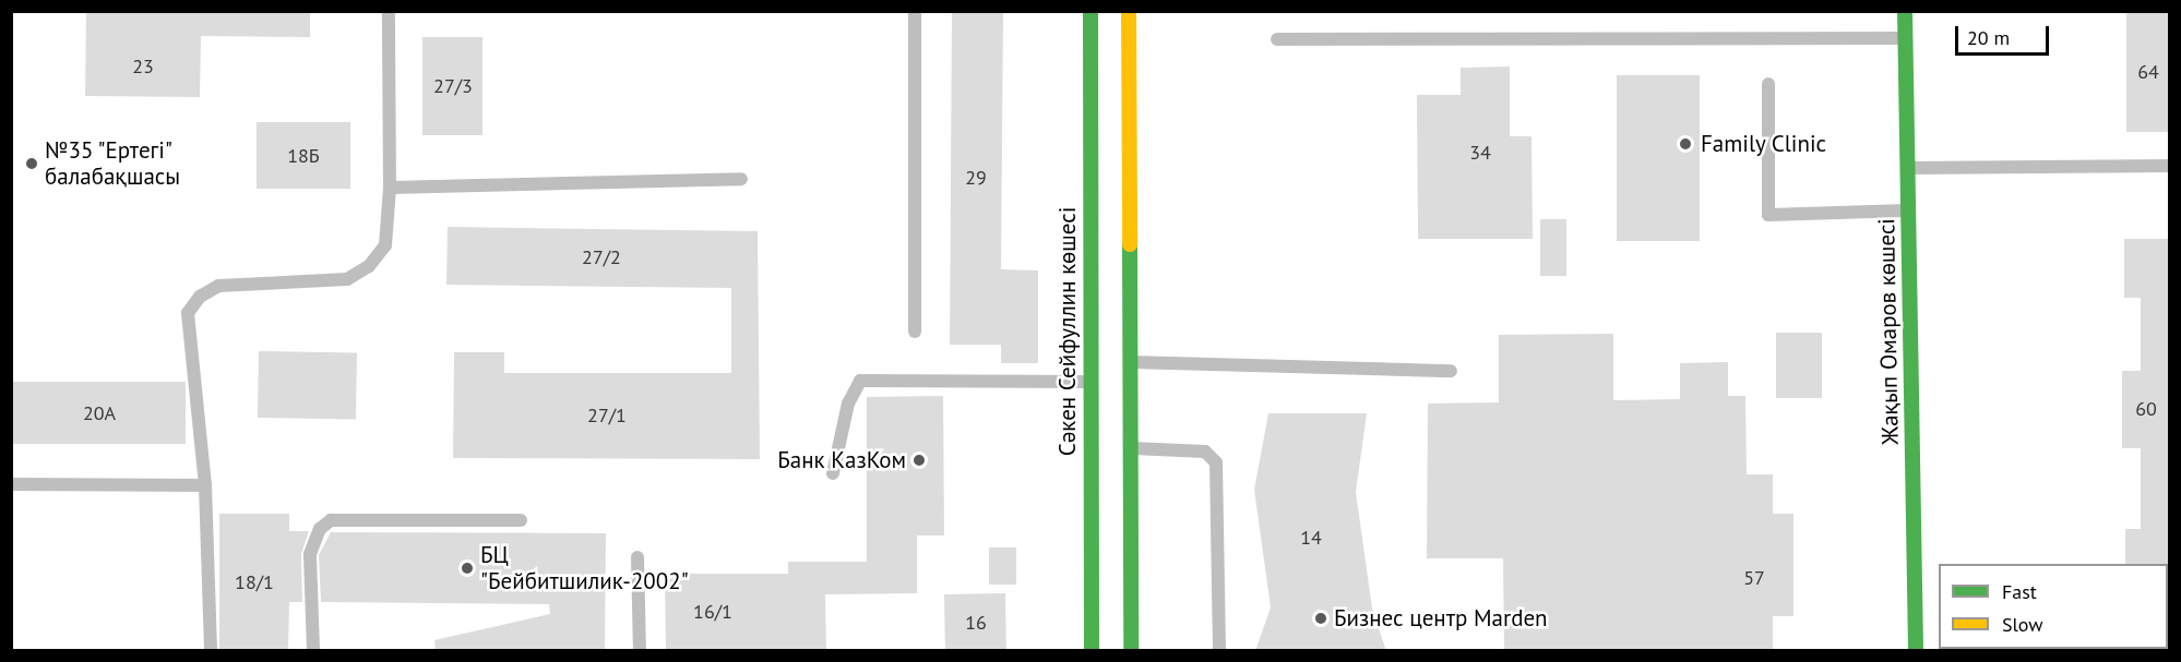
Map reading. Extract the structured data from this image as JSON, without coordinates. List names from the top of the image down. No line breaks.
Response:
{"streets":{"main road":["Сәкен Сейфуллин көшесі","Жақып Омаров көшесі"]},"places":["Family Clinic","№35 \"Ертегі\" балабақшасы","Банк КазКом","БЦ \"Бейбитшилик-2002\"","Бизнес центр Marden"],"house_numbers":["23","64","27/3","34","18Б","29","27/2","60","20А","27/1","14","57","18/1","16/1","16"],"legend":["Fast","Slow"],"scale_bar":"20 m"}
